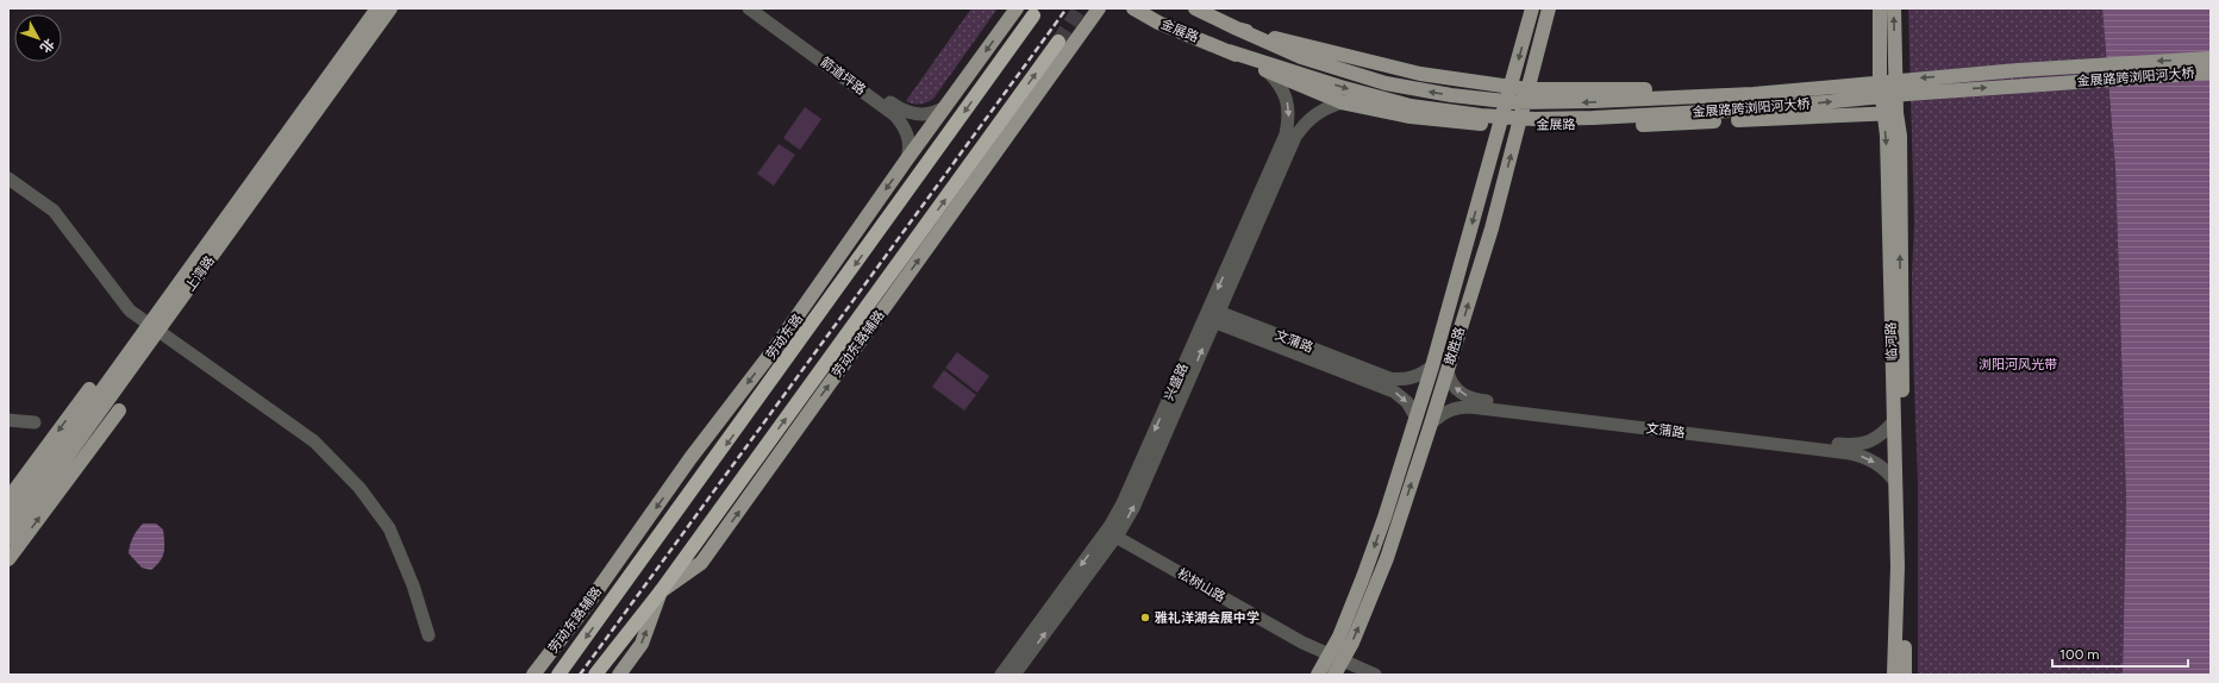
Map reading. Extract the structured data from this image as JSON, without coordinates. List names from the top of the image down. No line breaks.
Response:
{"streets":{"highway":["劳动东路"],"main road":["金展路","金展路跨浏阳河大桥","上湾路","临河路","劳动东路辅路","敢胜路"],"street":["箭道坪路","文蒲路","兴盛路","松树山路"]},"crossings":[["金展路","金展路跨浏阳河大桥"],["金展路","临河路"],["金展路","敢胜路"],["金展路","兴盛路"],["箭道坪路","劳动东路辅路"],["文蒲路","临河路"],["文蒲路","敢胜路"],["文蒲路","兴盛路"],["敢胜路","松树山路"],["兴盛路","松树山路"]],"parks":["浏阳河风光带"],"places":["雅礼洋湖会展中学"],"scale_bar":"100 m","north":"bottom right"}
